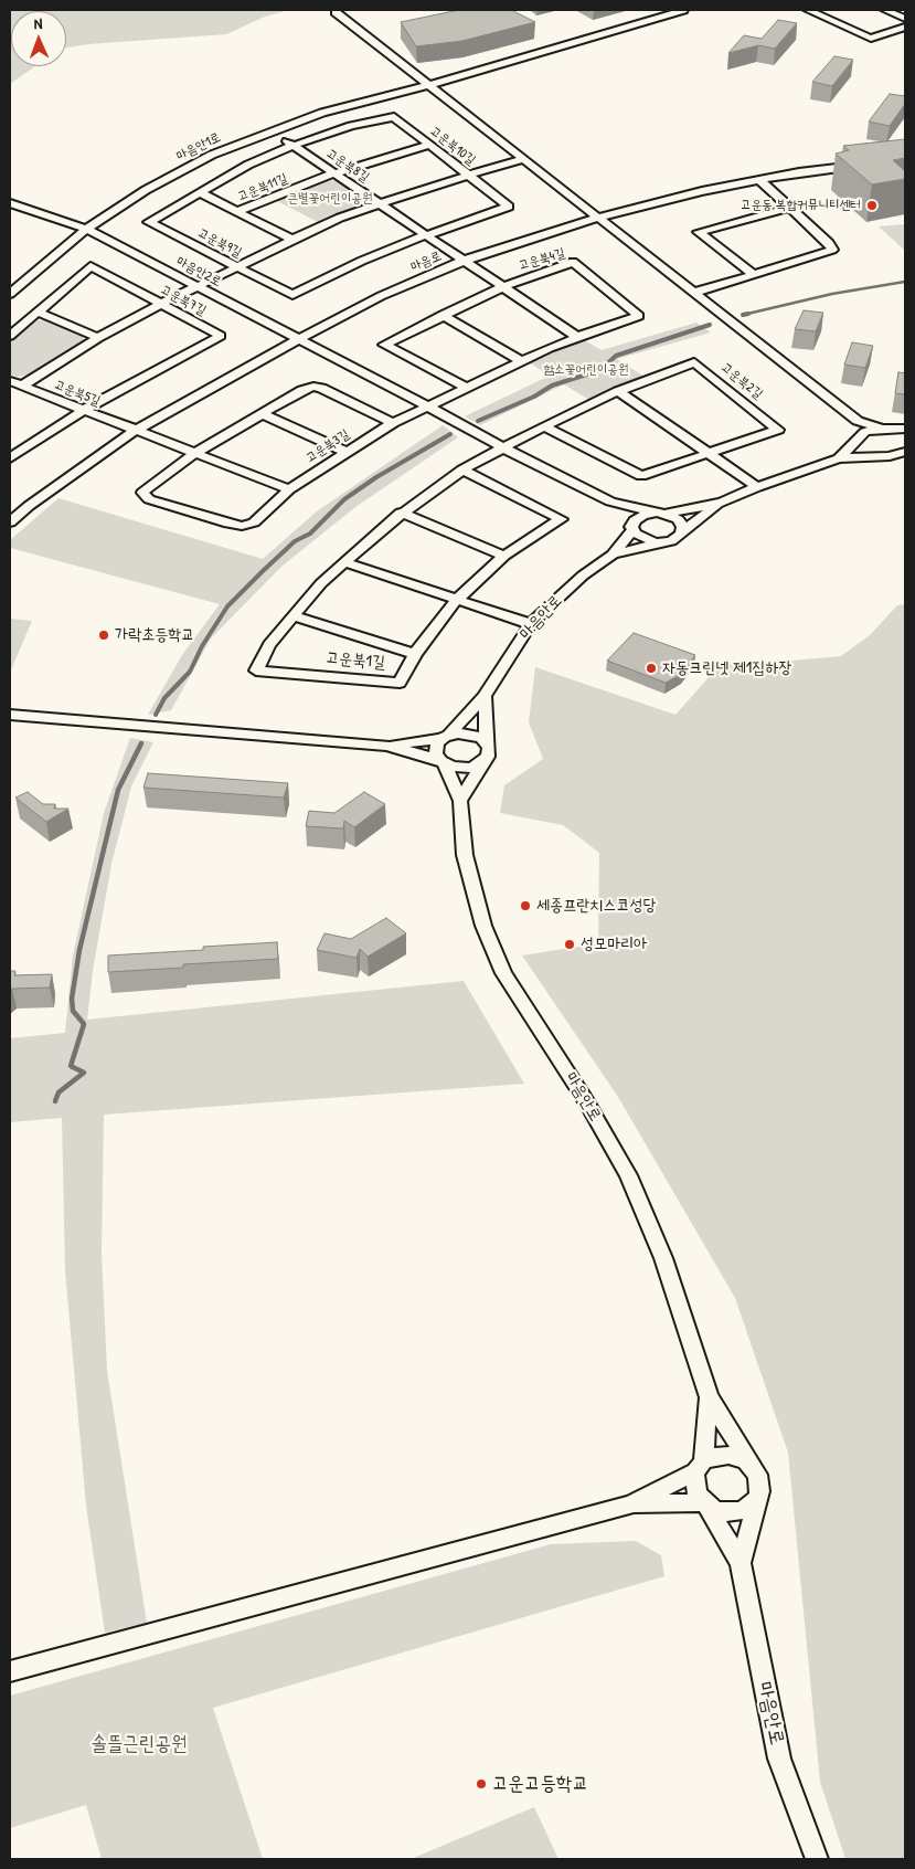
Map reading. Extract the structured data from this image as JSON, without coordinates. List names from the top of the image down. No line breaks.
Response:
{"streets":{"street":["고운북10길","마음안1로","고운북8길","고운북11길","고운북9길","고운북4길","마음로","마음안2로","고운북7길","고운북2길","고운북5길","고운북3길","마음안로","고운북1길"]},"crossings":[["고운북10길","고운북8길"],["고운북10길","고운북11길"],["고운북10길","고운북9길"],["마음안1로","고운북8길"],["마음안1로","마음안2로"],["고운북8길","고운북11길"],["고운북8길","고운북9길"],["고운북8길","고운북4길"],["고운북8길","마음로"],["고운북4길","마음안2로"],["고운북4길","고운북3길"],["마음로","마음안2로"],["마음로","고운북5길"],["마음안2로","고운북2길"],["마음안2로","고운북1길"],["고운북7길","고운북5길"],["고운북2길","고운북1길"],["고운북5길","고운북3길"]],"parks":["큰별꽃어린이공원","함소꽃어린이공원","솔뜰근린공원"],"places":["고운동 복합커뮤니티센터","가락초등학교","자동크린넷 제1집하장","세종프란치스코성당","성모마리아","고운고등학교"],"north":"top"}
